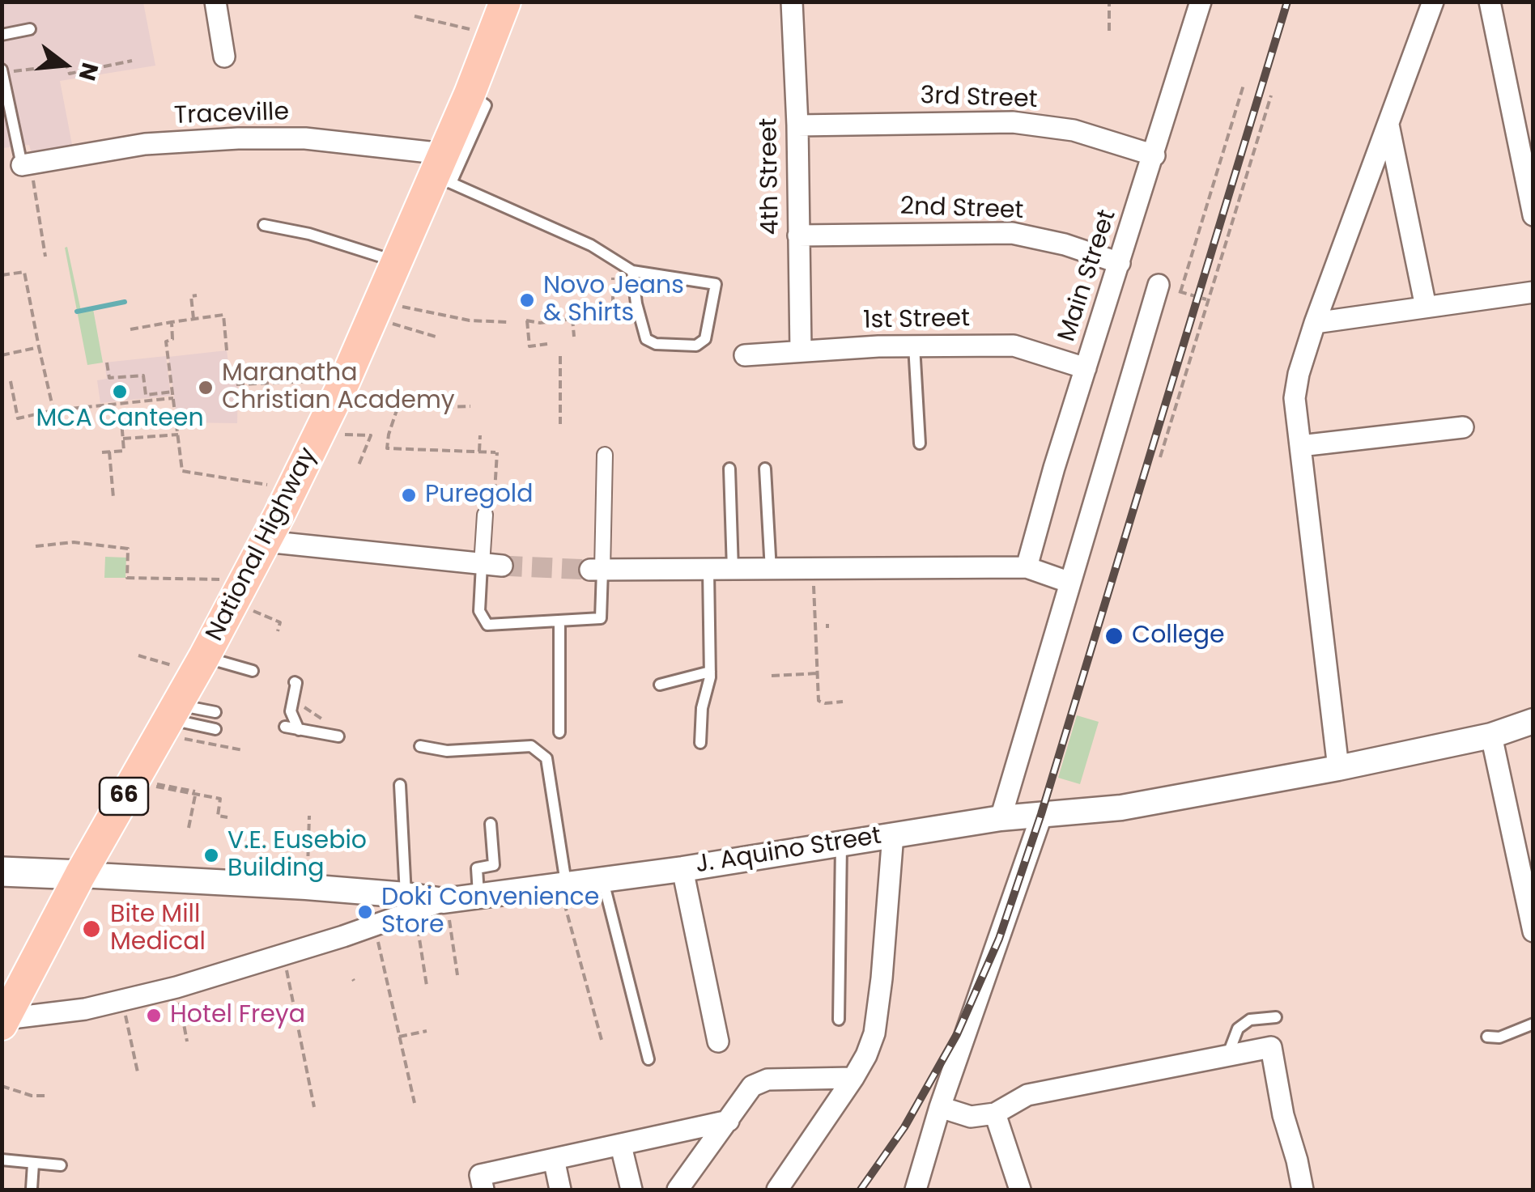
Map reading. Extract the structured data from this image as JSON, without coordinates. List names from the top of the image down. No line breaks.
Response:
{"streets":{"main road":["National Highway","66"],"street":["3rd Street","Traceville","4th Street","2nd Street","Main Street","1st Street","J. Aquino Street"]},"crossings":[["3rd Street","4th Street"],["3rd Street","Main Street"],["Traceville","National Highway"],["4th Street","2nd Street"],["4th Street","1st Street"],["2nd Street","Main Street"],["Main Street","1st Street"],["National Highway","J. Aquino Street"]],"places":["Novo Jeans & Shirts","Maranatha Christian Academy","MCA Canteen","Puregold","College","V.E. Eusebio Building","Doki Convenience Store","Bite Mill Medical","Hotel Freya"],"north":"right"}
